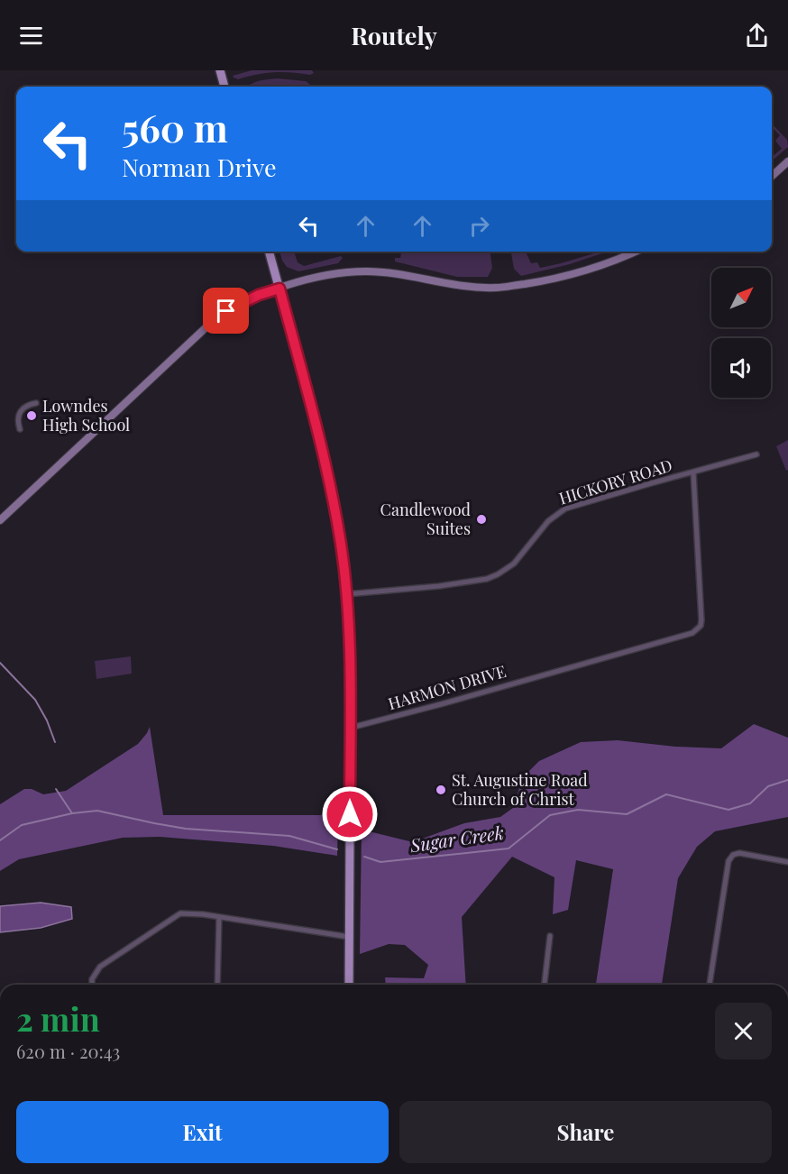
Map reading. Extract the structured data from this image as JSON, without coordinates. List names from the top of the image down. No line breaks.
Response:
{"streets":{"street":["HICKORY ROAD","HARMON DRIVE"]},"crossings":[["HICKORY ROAD","HARMON DRIVE"]],"water":["Sugar Creek"],"places":["Lowndes High School","Candlewood Suites","St. Augustine Road Church of Christ"],"north":"top right","page":{"header":"Routely","turn":["560 m","Norman Drive"],"heading":["2 min","620 m · 20:43"],"buttons":["Exit","Share"]}}
